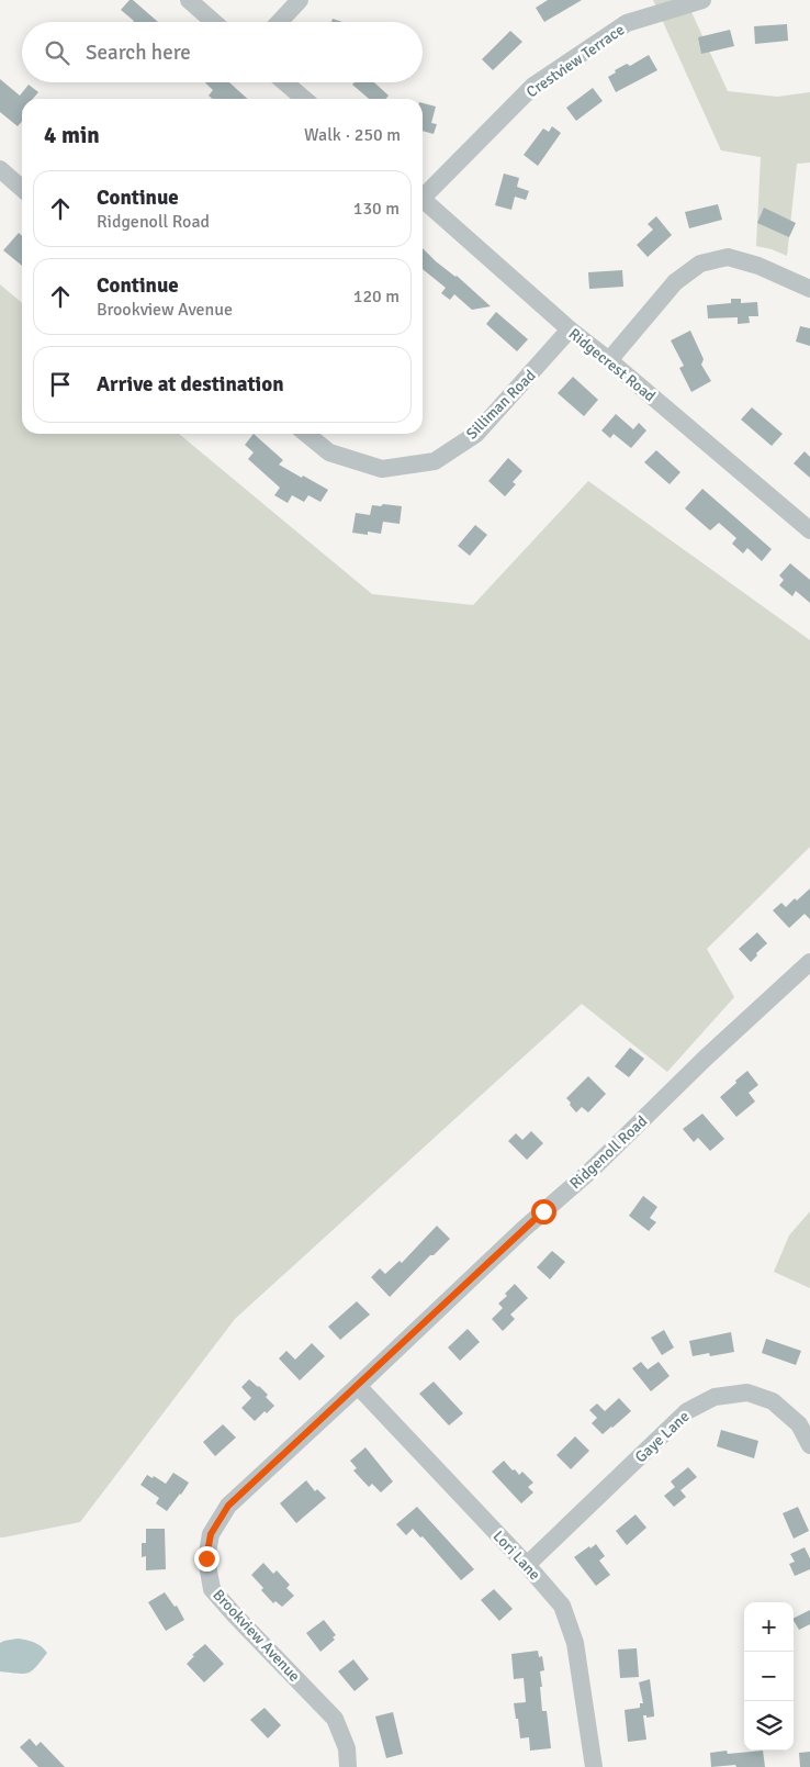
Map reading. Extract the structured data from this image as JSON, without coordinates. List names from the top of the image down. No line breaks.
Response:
{"streets":{"street":["Crestview Terrace","Ridgecrest Road","Silliman Road","Ridgenoll Road","Gaye Lane","Lori Lane","Brookview Avenue"]},"crossings":[["Ridgecrest Road","Silliman Road"],["Ridgenoll Road","Lori Lane"],["Ridgenoll Road","Brookview Avenue"],["Gaye Lane","Lori Lane"],["Lori Lane","Brookview Avenue"]],"page":{"search":"Search here","heading":["4 min","Walk · 250 m"],"list":[["Continue","Ridgenoll Road","130 m"],["Continue","Brookview Avenue","120 m"],"Arrive at destination"],"map_buttons":["+","−"]}}
